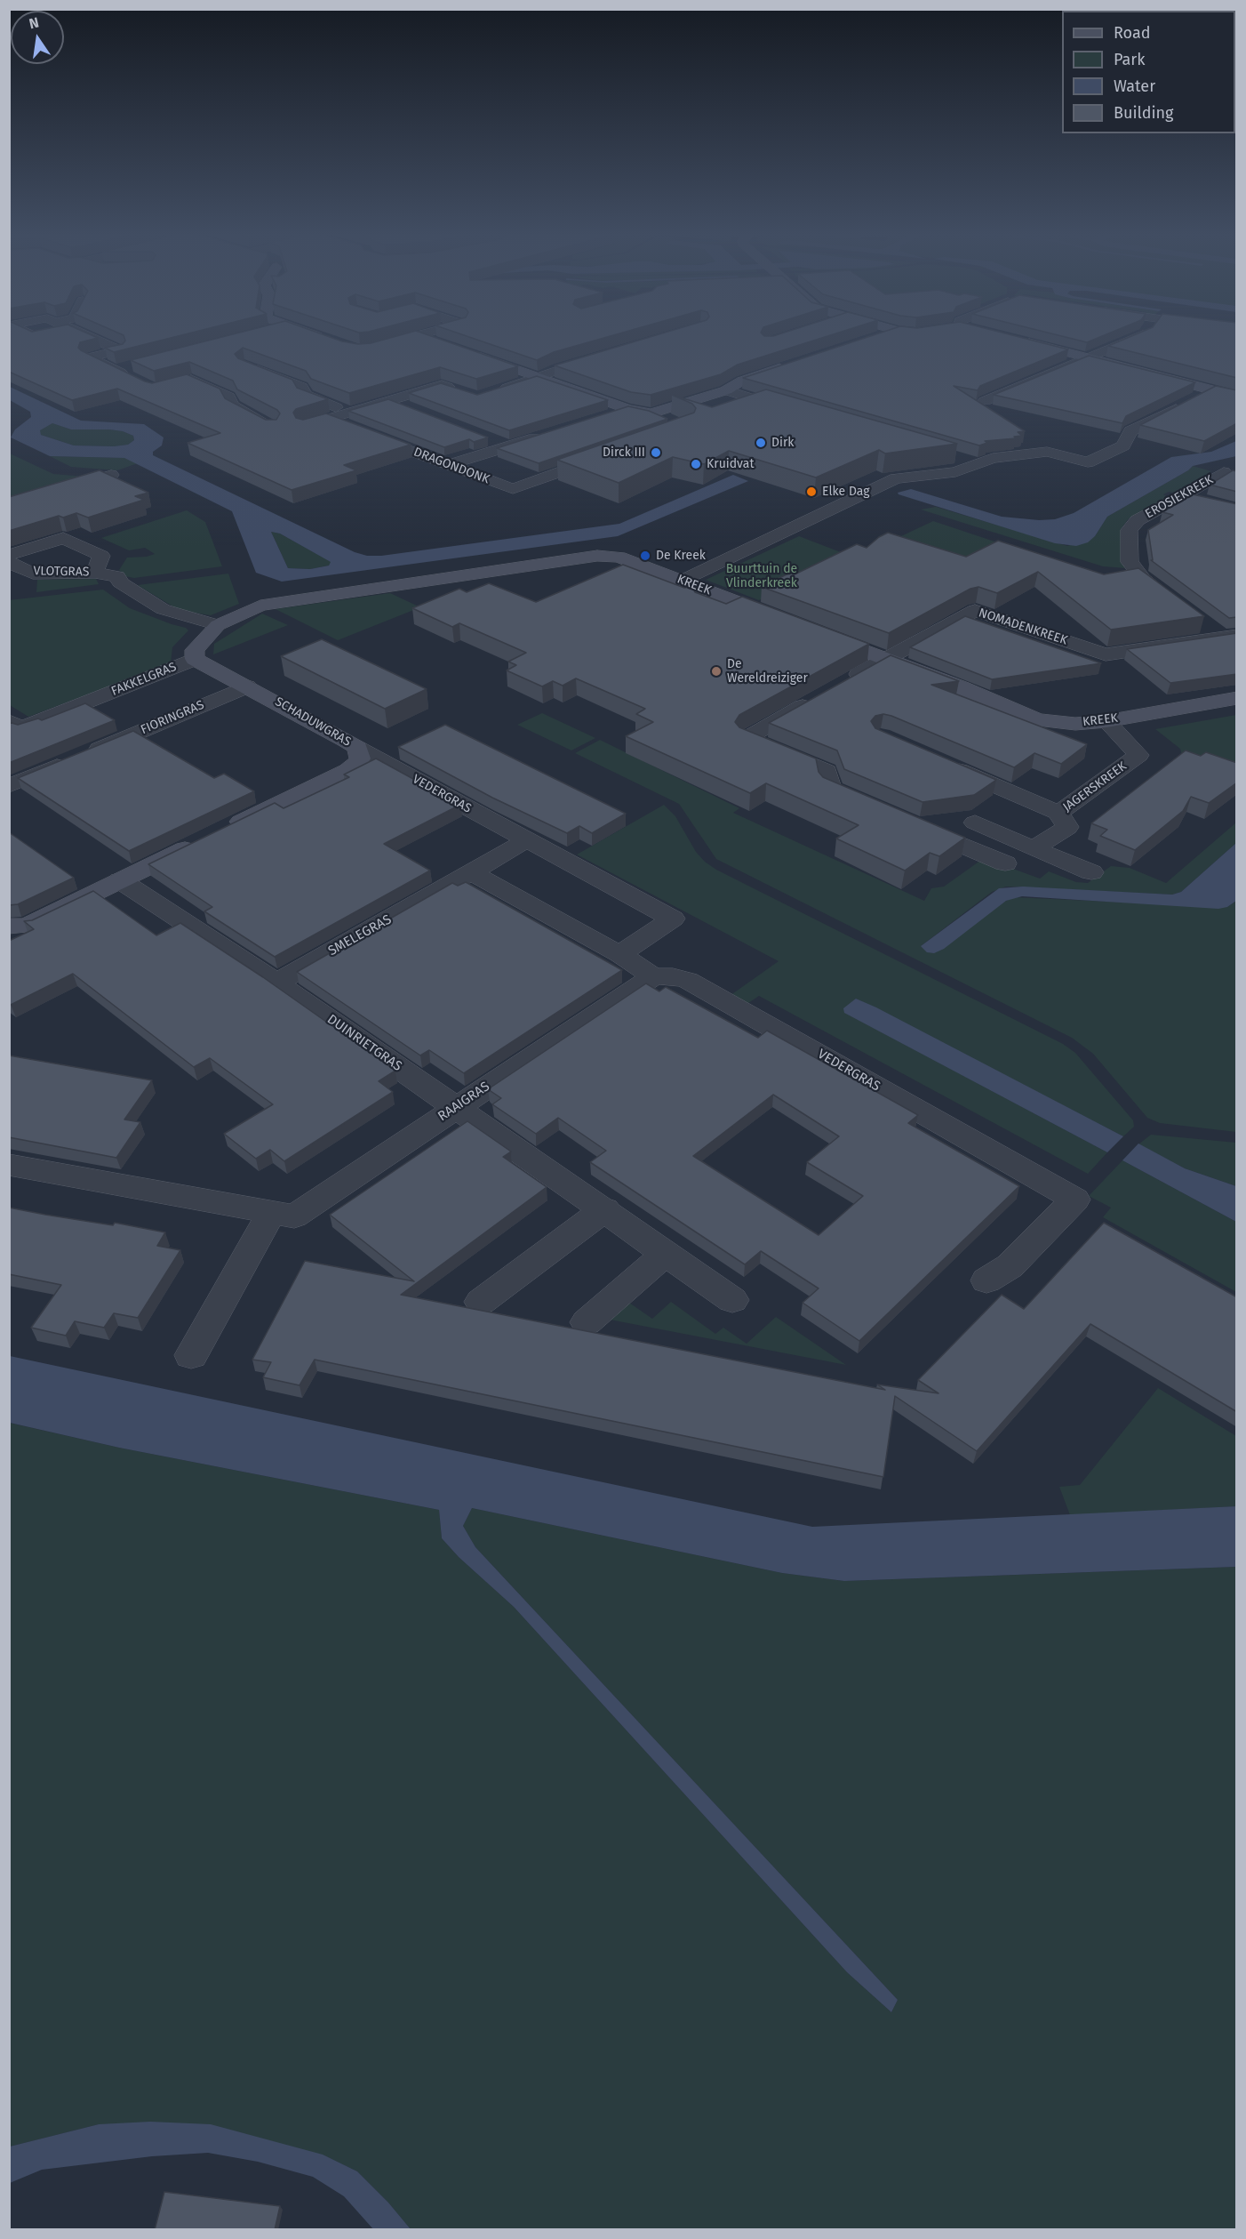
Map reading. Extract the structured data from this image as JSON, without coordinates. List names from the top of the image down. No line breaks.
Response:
{"streets":{"street":["DRAGONDONK","EROSIEKREEK","VLOTGRAS","KREEK","NOMADENKREEK","FAKKELGRAS","FIORINGRAS","SCHADUWGRAS","JAGERSKREEK","VEDERGRAS","SMELEGRAS","DUINRIETGRAS","RAAIGRAS"]},"crossings":[["KREEK","NOMADENKREEK"],["KREEK","JAGERSKREEK"],["FAKKELGRAS","SCHADUWGRAS"],["FIORINGRAS","SCHADUWGRAS"],["SCHADUWGRAS","VEDERGRAS"],["SCHADUWGRAS","DUINRIETGRAS"],["VEDERGRAS","SMELEGRAS"],["VEDERGRAS","RAAIGRAS"],["SMELEGRAS","DUINRIETGRAS"],["DUINRIETGRAS","RAAIGRAS"]],"parks":["Buurttuin de Vlinderkreek"],"places":["Dirk","Dirck III","Kruidvat","Elke Dag","De Kreek","De Wereldreiziger"],"legend":["Road","Park","Water","Building"],"north":"top"}
